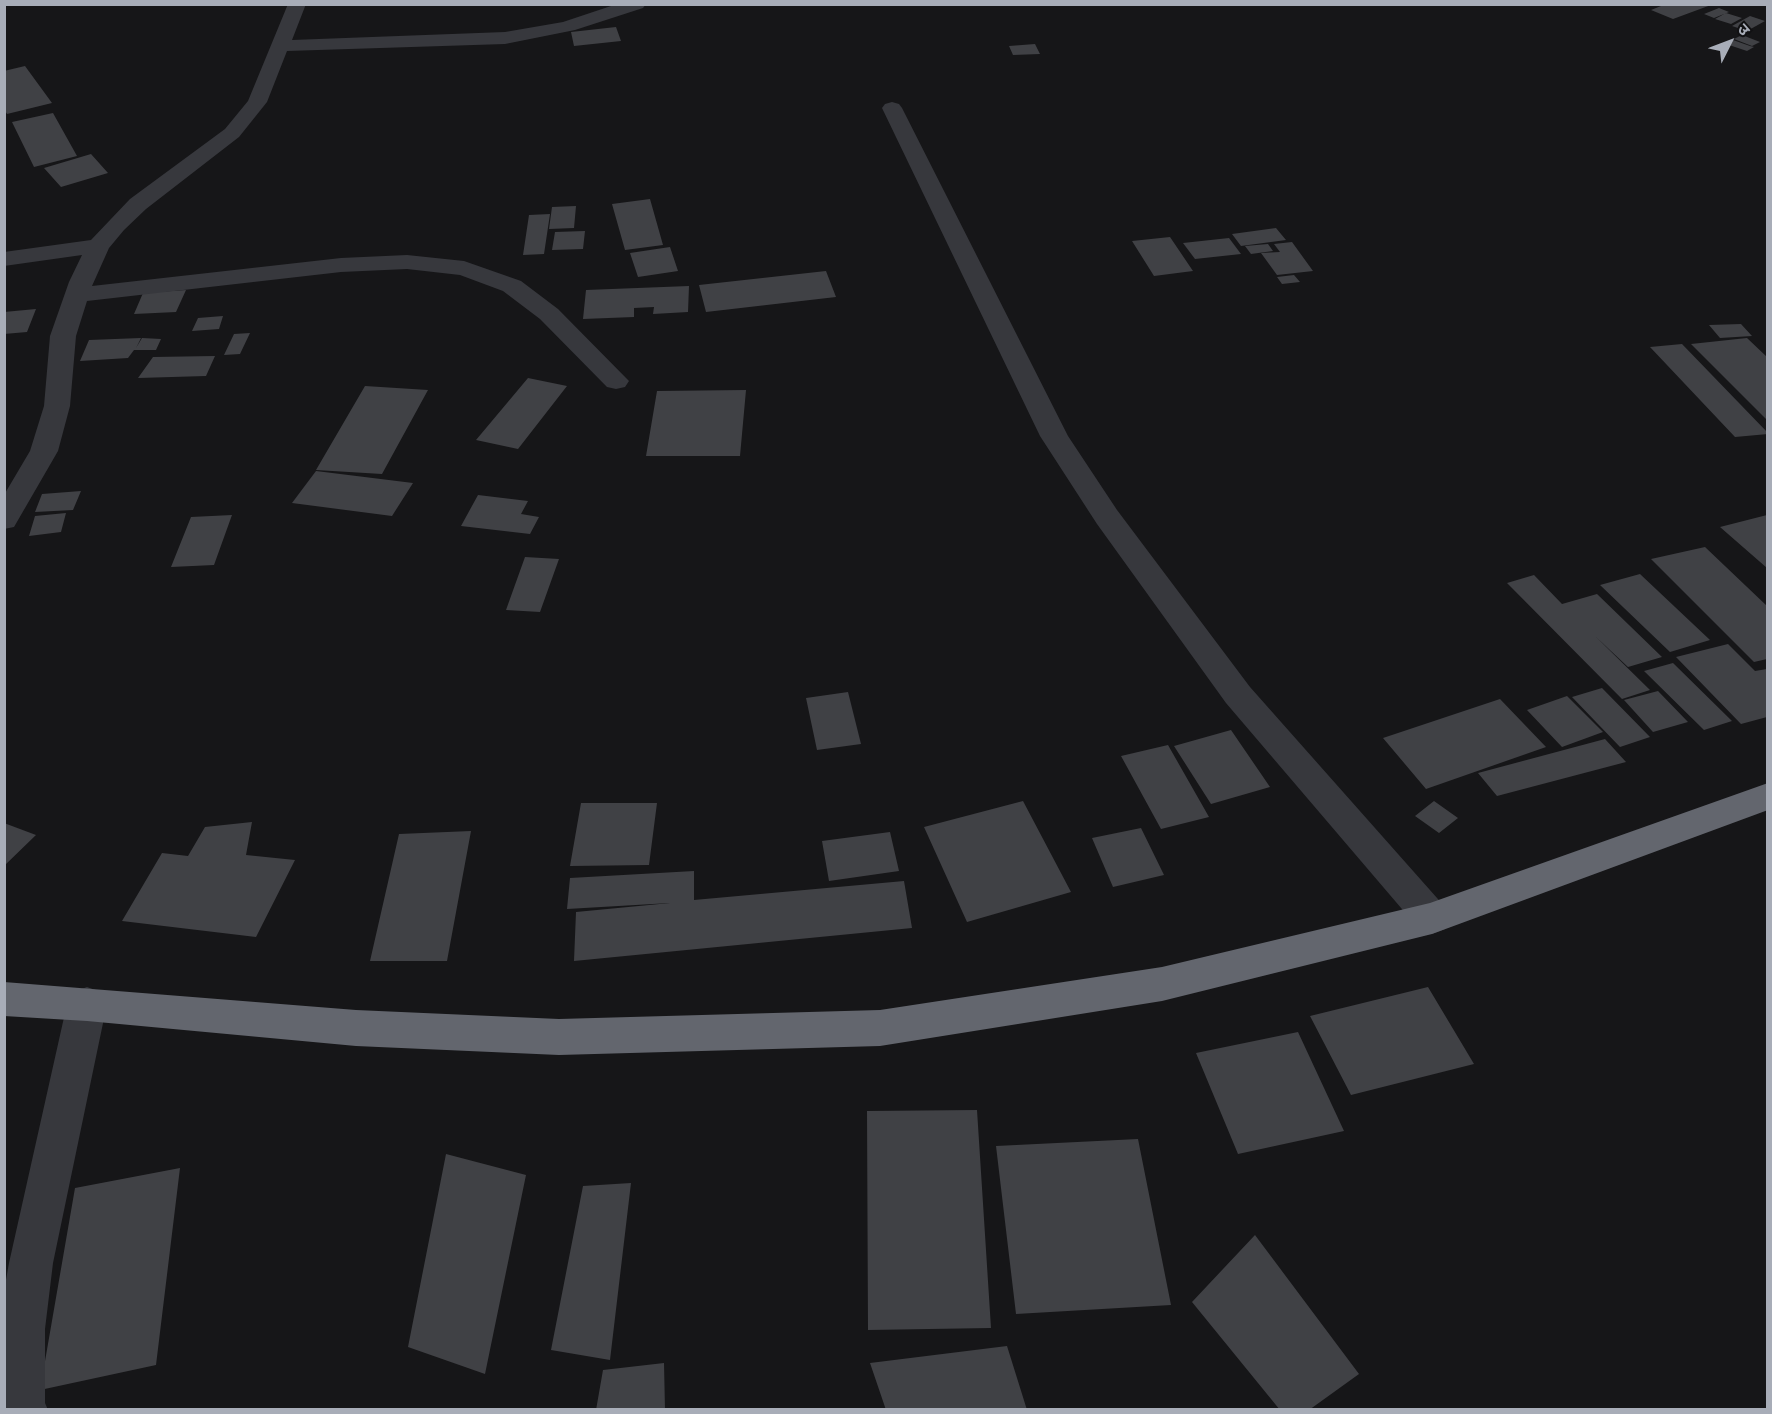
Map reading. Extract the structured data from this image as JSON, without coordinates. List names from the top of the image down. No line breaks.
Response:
{"north":"top right"}
